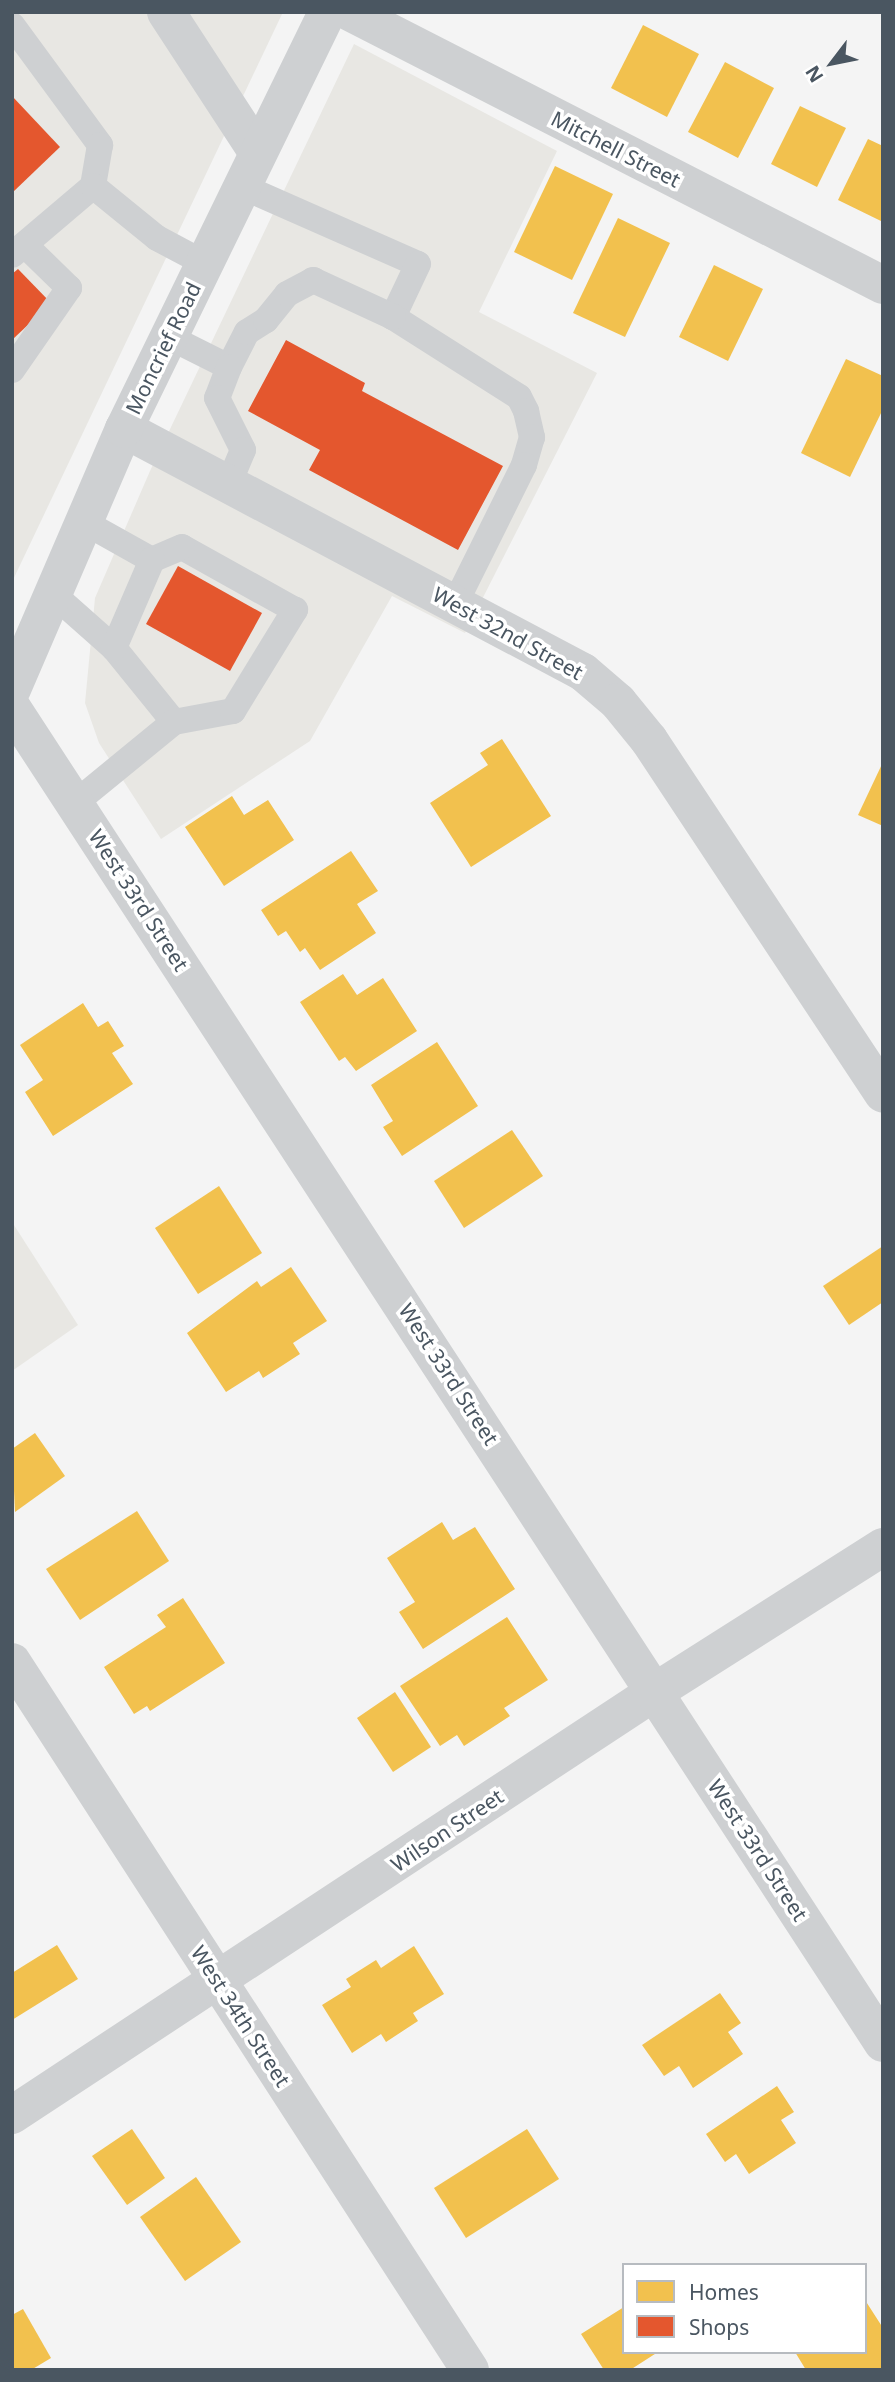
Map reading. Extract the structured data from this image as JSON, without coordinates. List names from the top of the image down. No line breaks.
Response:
{"streets":{"street":["Mitchell Street","Moncrief Road","West 32nd Street","West 33rd Street","Wilson Street","West 34th Street"]},"crossings":[["Moncrief Road","West 32nd Street"],["West 33rd Street","Wilson Street"],["Wilson Street","West 34th Street"]],"legend":["Homes","Shops"],"north":"bottom left"}
